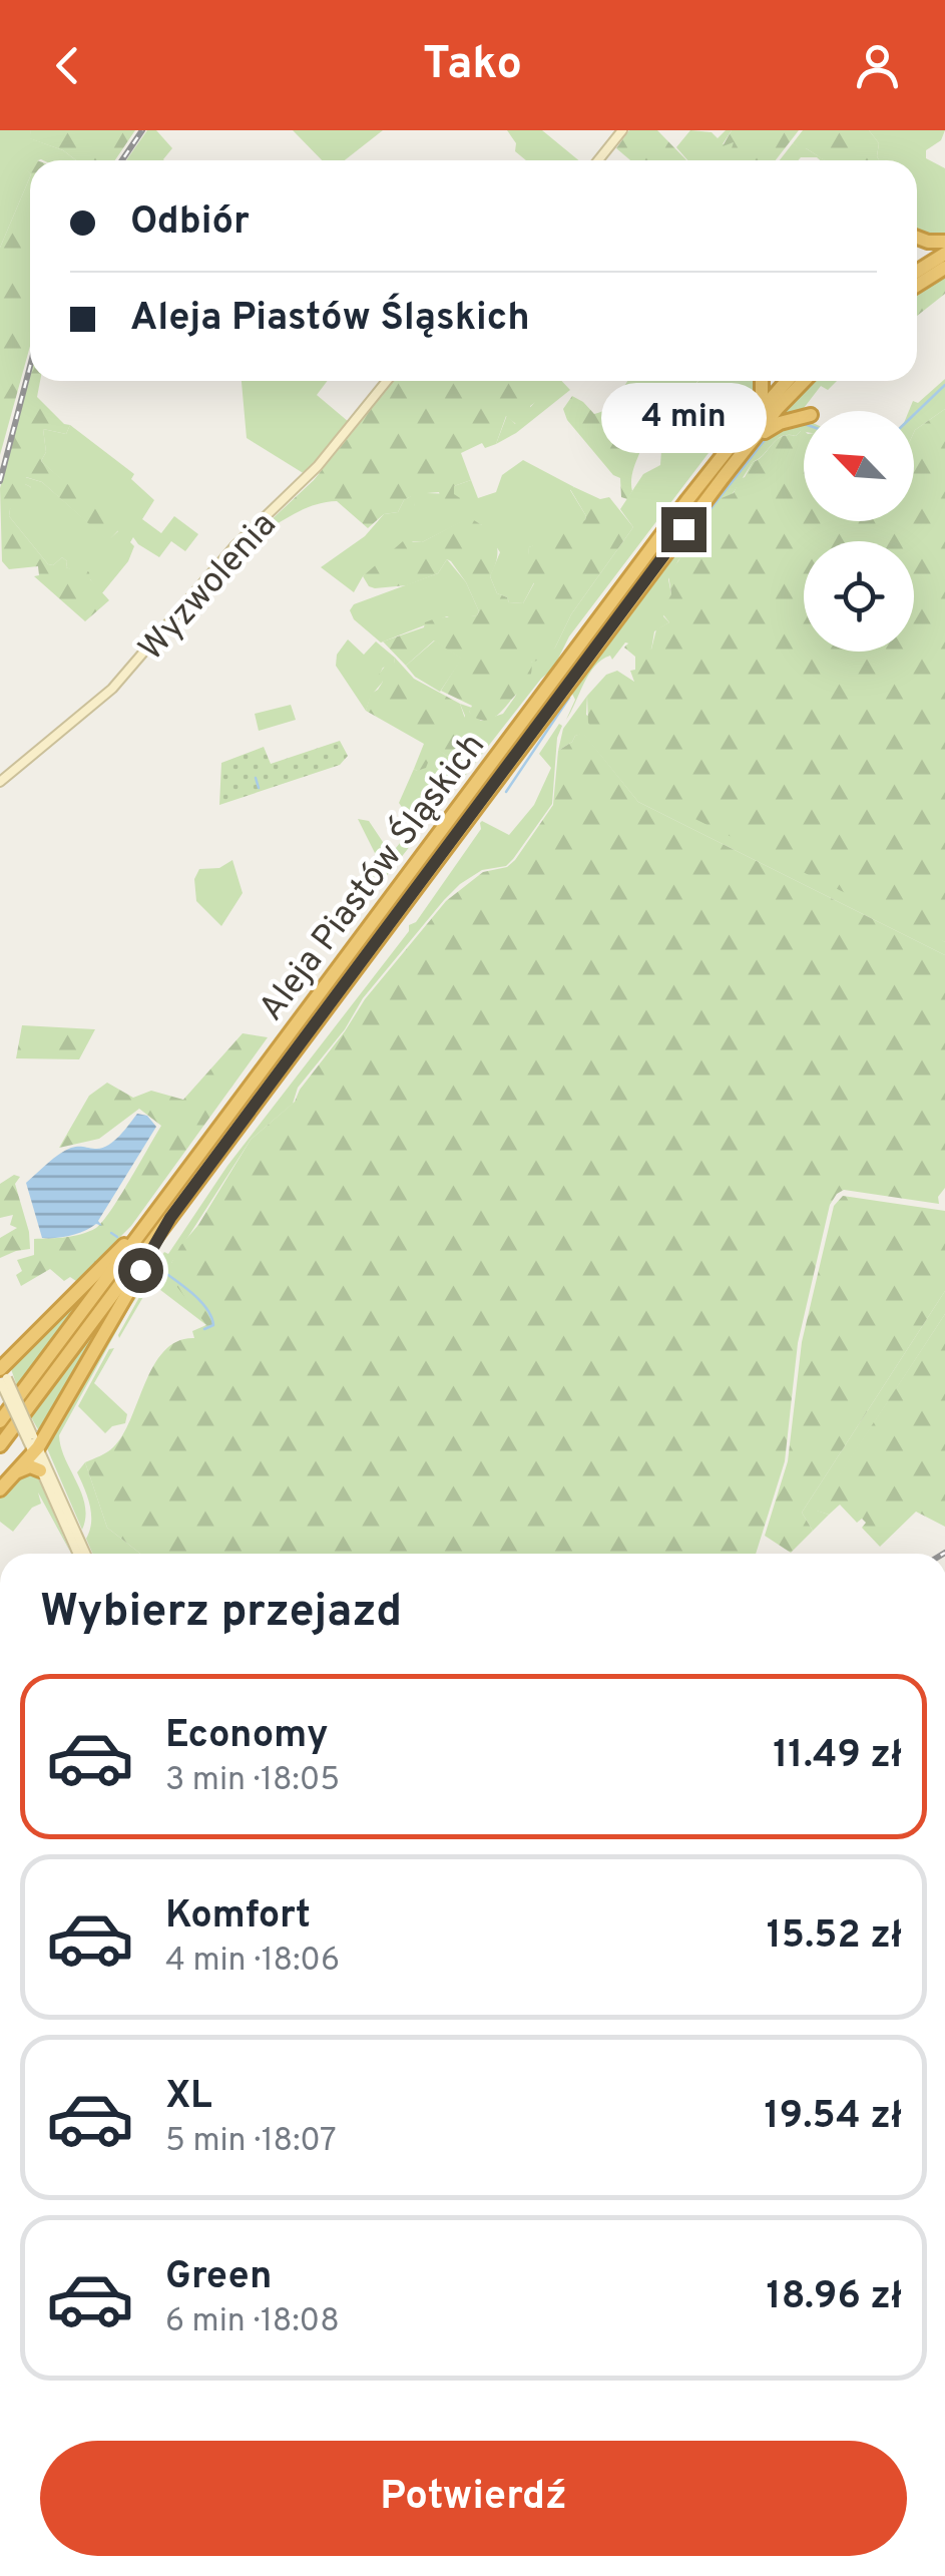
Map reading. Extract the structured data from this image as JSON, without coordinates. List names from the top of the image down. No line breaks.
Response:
{"streets":{"highway":["Aleja Piastów Śląskich"],"street":["Wyzwolenia"]},"north":"top left","page":{"header":"Tako","banner":["Odbiór","Aleja Piastów Śląskich"],"bubble":"4 min","heading":"Wybierz przejazd","list":[{"name":"Economy","note":"3 min · 18:05","value":"11.49 zł"},{"name":"Komfort","note":"4 min · 18:06","value":"15.52 zł"},{"name":"XL","note":"5 min · 18:07","value":"19.54 zł"},{"name":"Green","note":"6 min · 18:08","value":"18.96 zł"}],"buttons":"Potwierdź"}}
